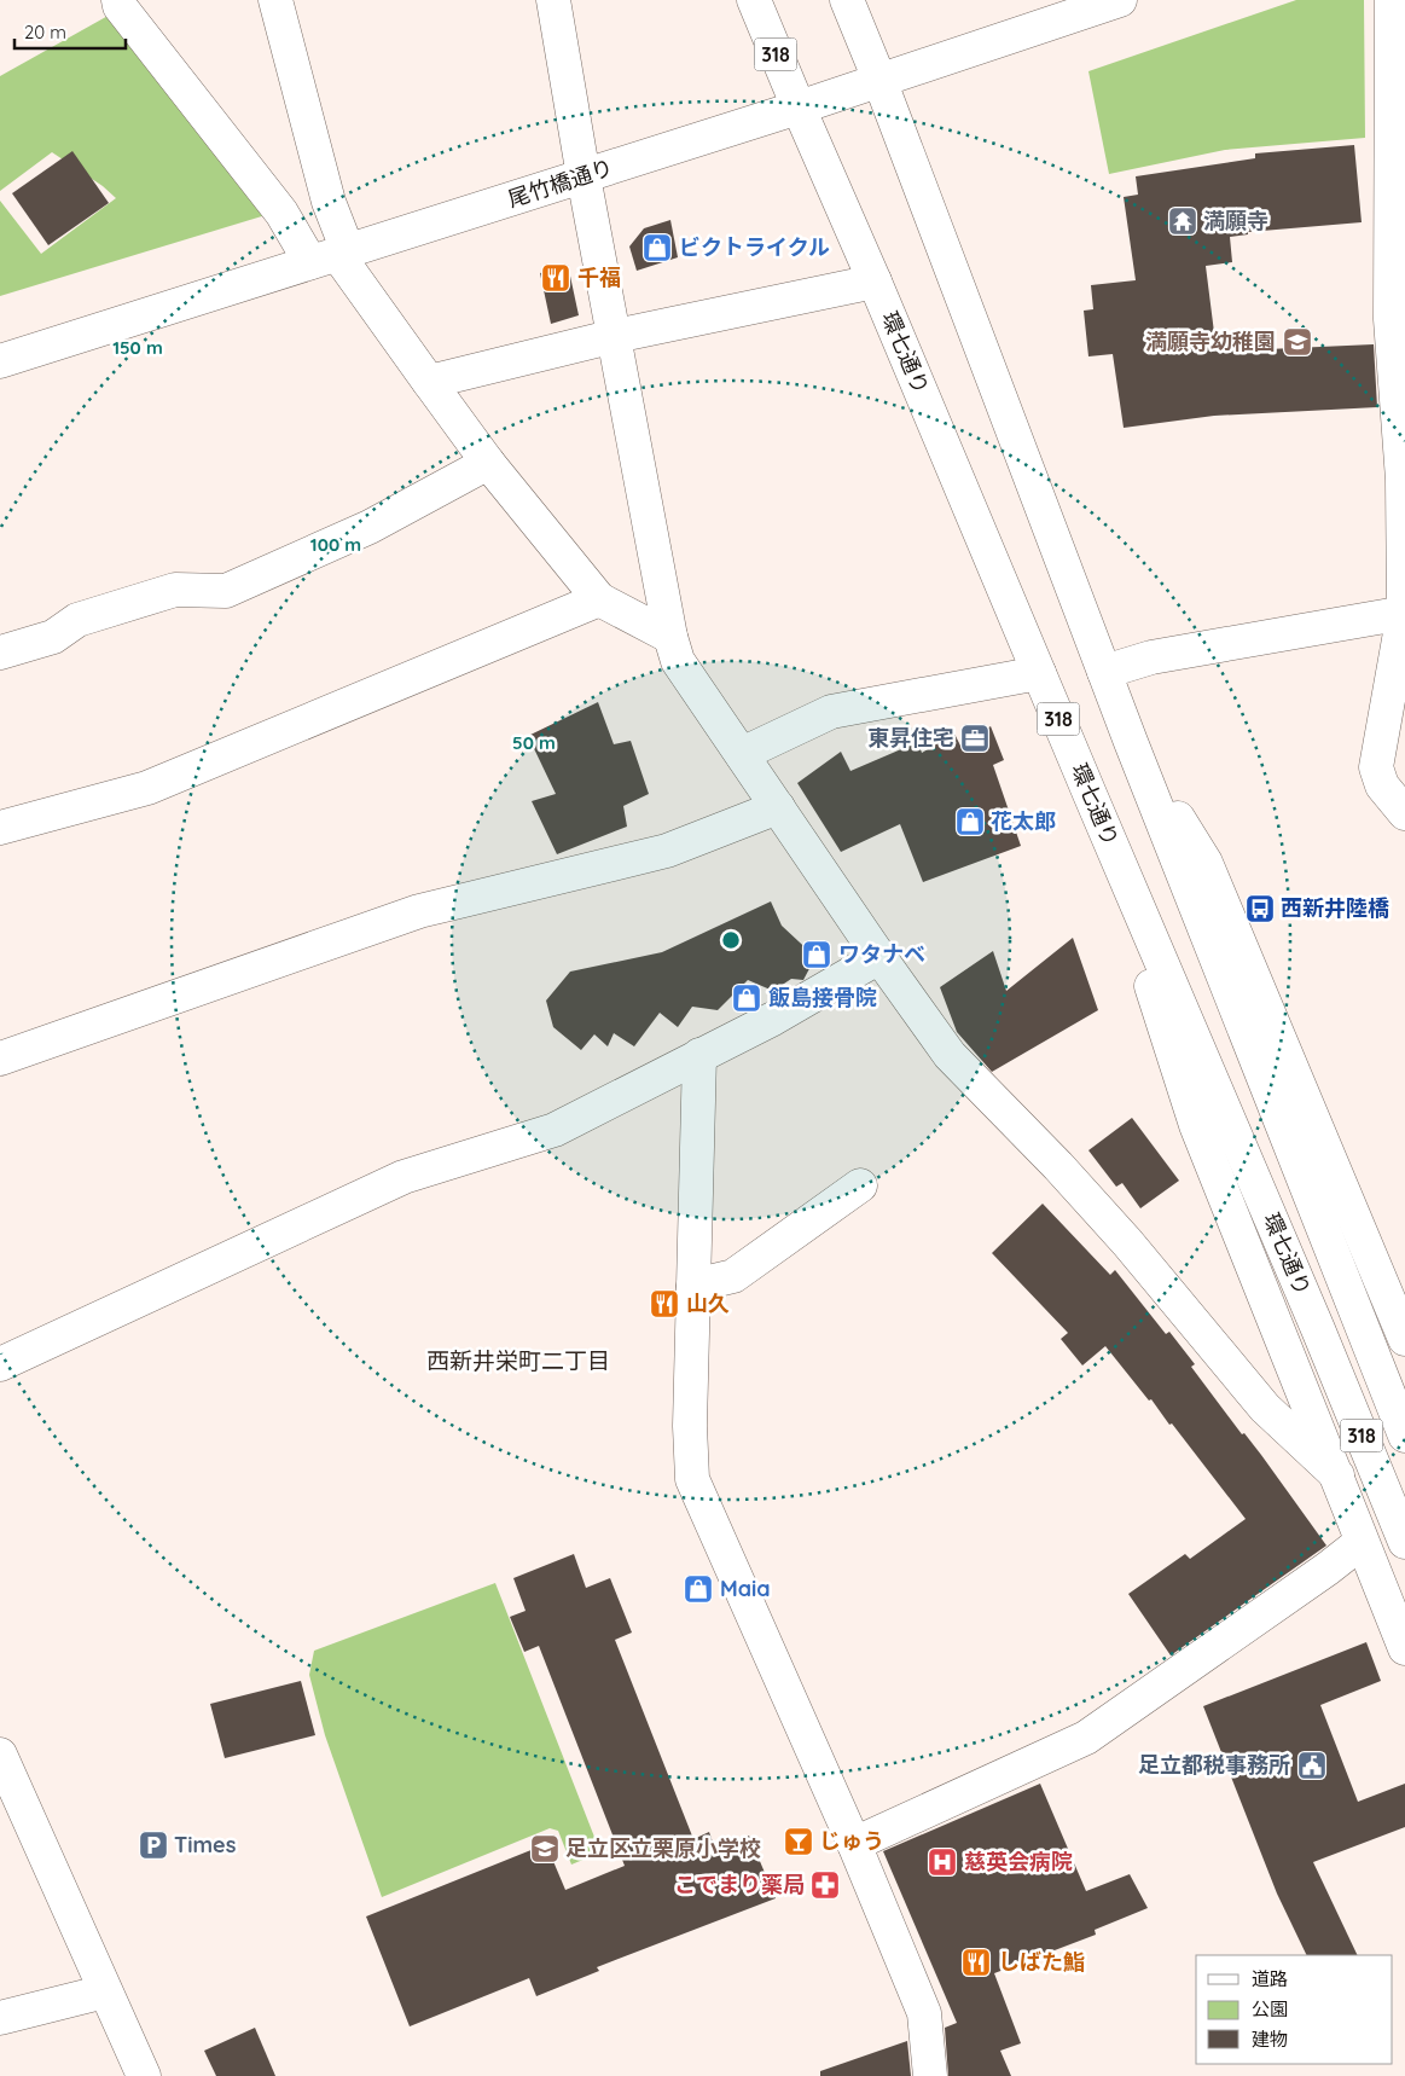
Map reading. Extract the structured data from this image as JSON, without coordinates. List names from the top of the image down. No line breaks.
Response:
{"streets":{"street":["318","尾竹橋通り","環七通り"]},"crossings":[["尾竹橋通り","環七通り"]],"districts":["西新井栄町二丁目"],"places":{"temple":["満願寺"],"shop":["ビクトライクル","花太郎","ワタナベ","飯島接骨院","Maia"],"restaurant":["千福","山久","しばた鮨"],"school or university":["満願寺幼稚園","足立区立栗原小学校"],"office":["東昇住宅"],"bus stop":["西新井陸橋"],"public building":["足立都税事務所"],"bar":["じゅう"],"parking":["Times"],"hospital":["慈英会病院"],"pharmacy":["こでまり薬局"]},"legend":["道路","公園","建物"],"scale_bar":"20 m","rings":["150 m","100 m","50 m"]}
